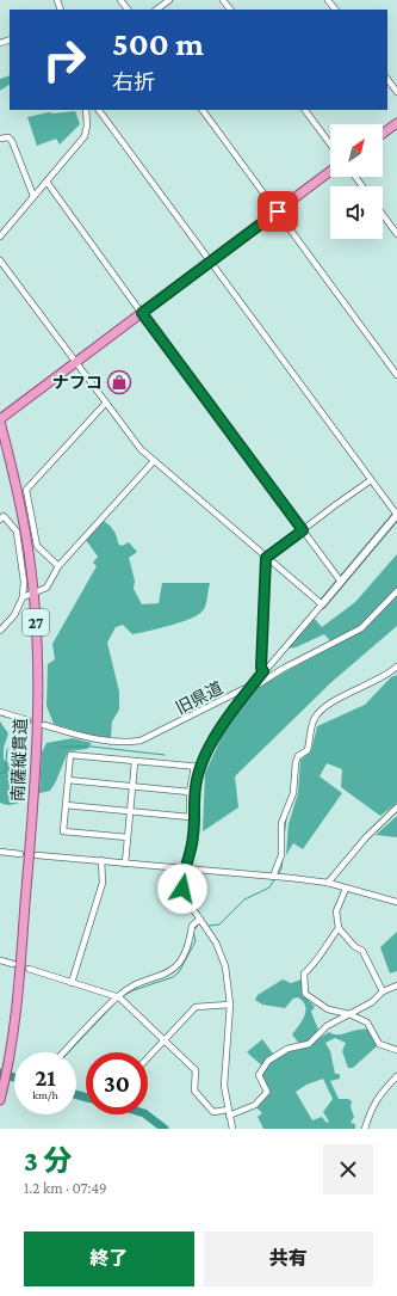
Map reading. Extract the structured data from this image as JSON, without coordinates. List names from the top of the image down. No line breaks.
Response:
{"streets":{"main road":["27","南薩縦貫道"],"street":["旧県道"]},"crossings":[["27","南薩縦貫道"]],"places":{"shop":["ナフコ"]},"north":"top right","page":{"turn":["500 m","右折"],"speed":"21 km/h","limit":"30","heading":["3 分","1.2 km · 07:49"],"buttons":["終了","共有"]}}
